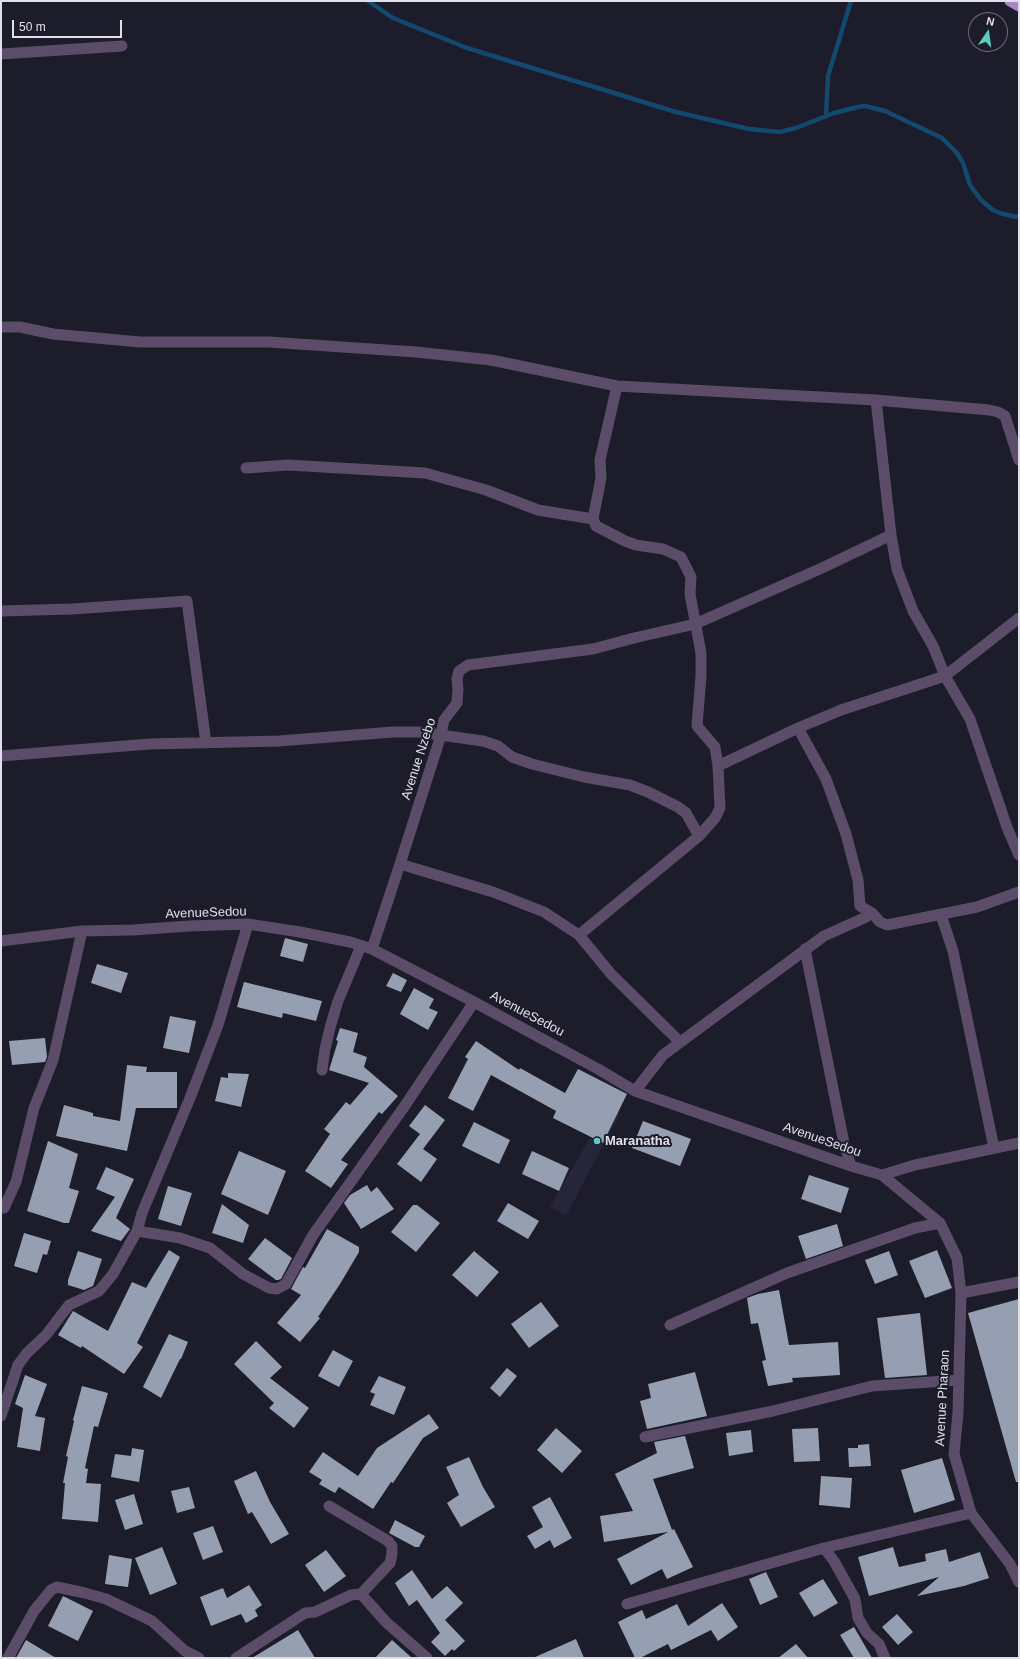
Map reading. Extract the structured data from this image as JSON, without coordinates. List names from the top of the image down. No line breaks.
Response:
{"streets":{"street":["Avenue Nzebo","AvenueSedou","Avenue Pharaon"]},"crossings":[["Avenue Nzebo","AvenueSedou"],["AvenueSedou","Avenue Pharaon"]],"places":["Maranatha"],"scale_bar":"50 m","north":"top"}
